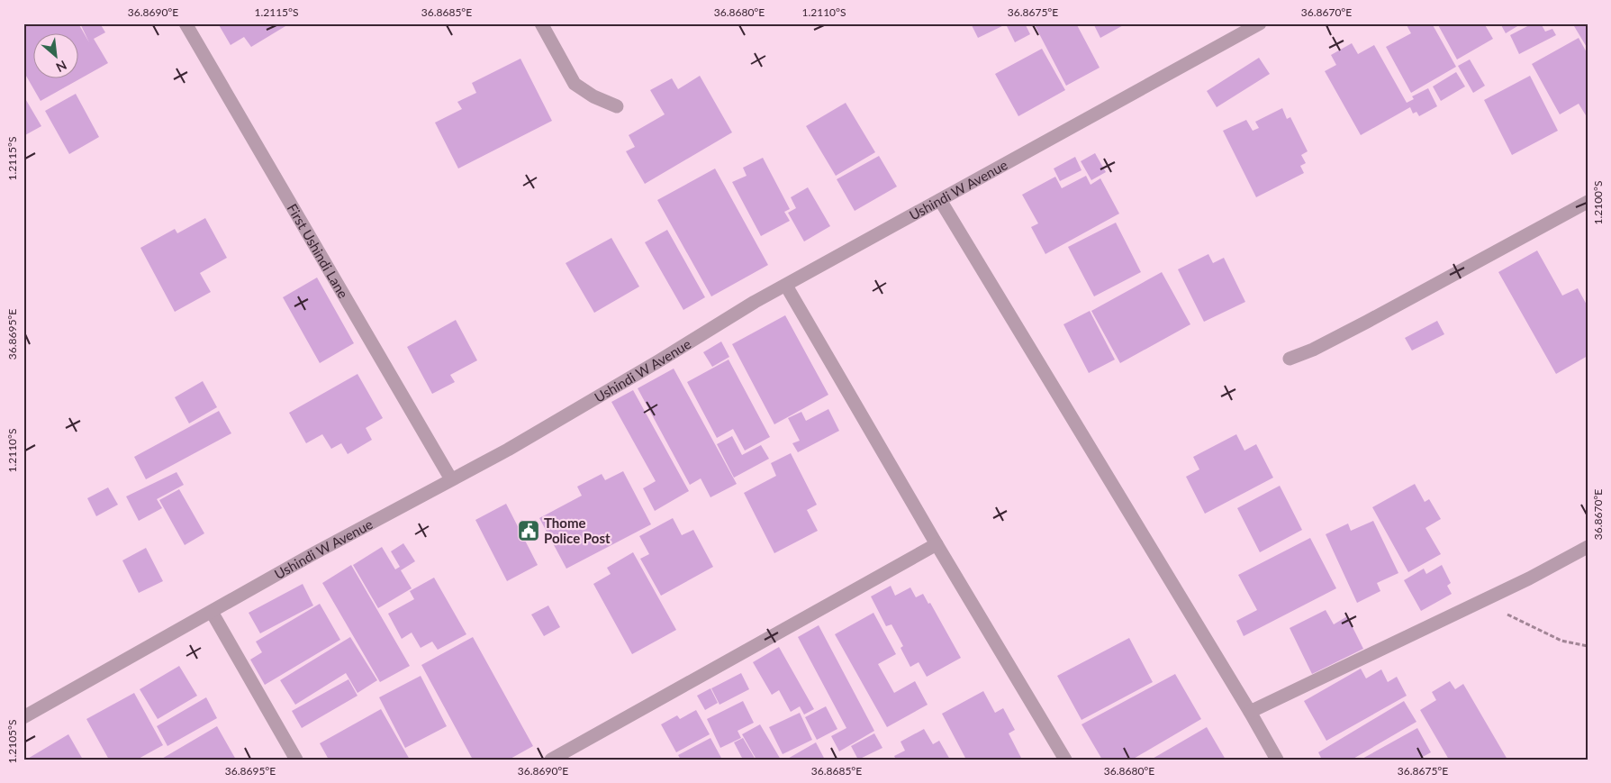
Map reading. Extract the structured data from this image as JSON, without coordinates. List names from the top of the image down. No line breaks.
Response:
{"streets":{"street":["Ushindi W Avenue","First Ushindi Lane"]},"crossings":[["Ushindi W Avenue","First Ushindi Lane"]],"places":{"public building":["Thome Police Post"]},"north":"bottom right","coordinates":["36.8690°E","1.2115°S","36.8685°E","36.8680°E","1.2110°S","36.8675°E","36.8670°E","1.2100°S","36.8695°E","1.2105°S"]}
